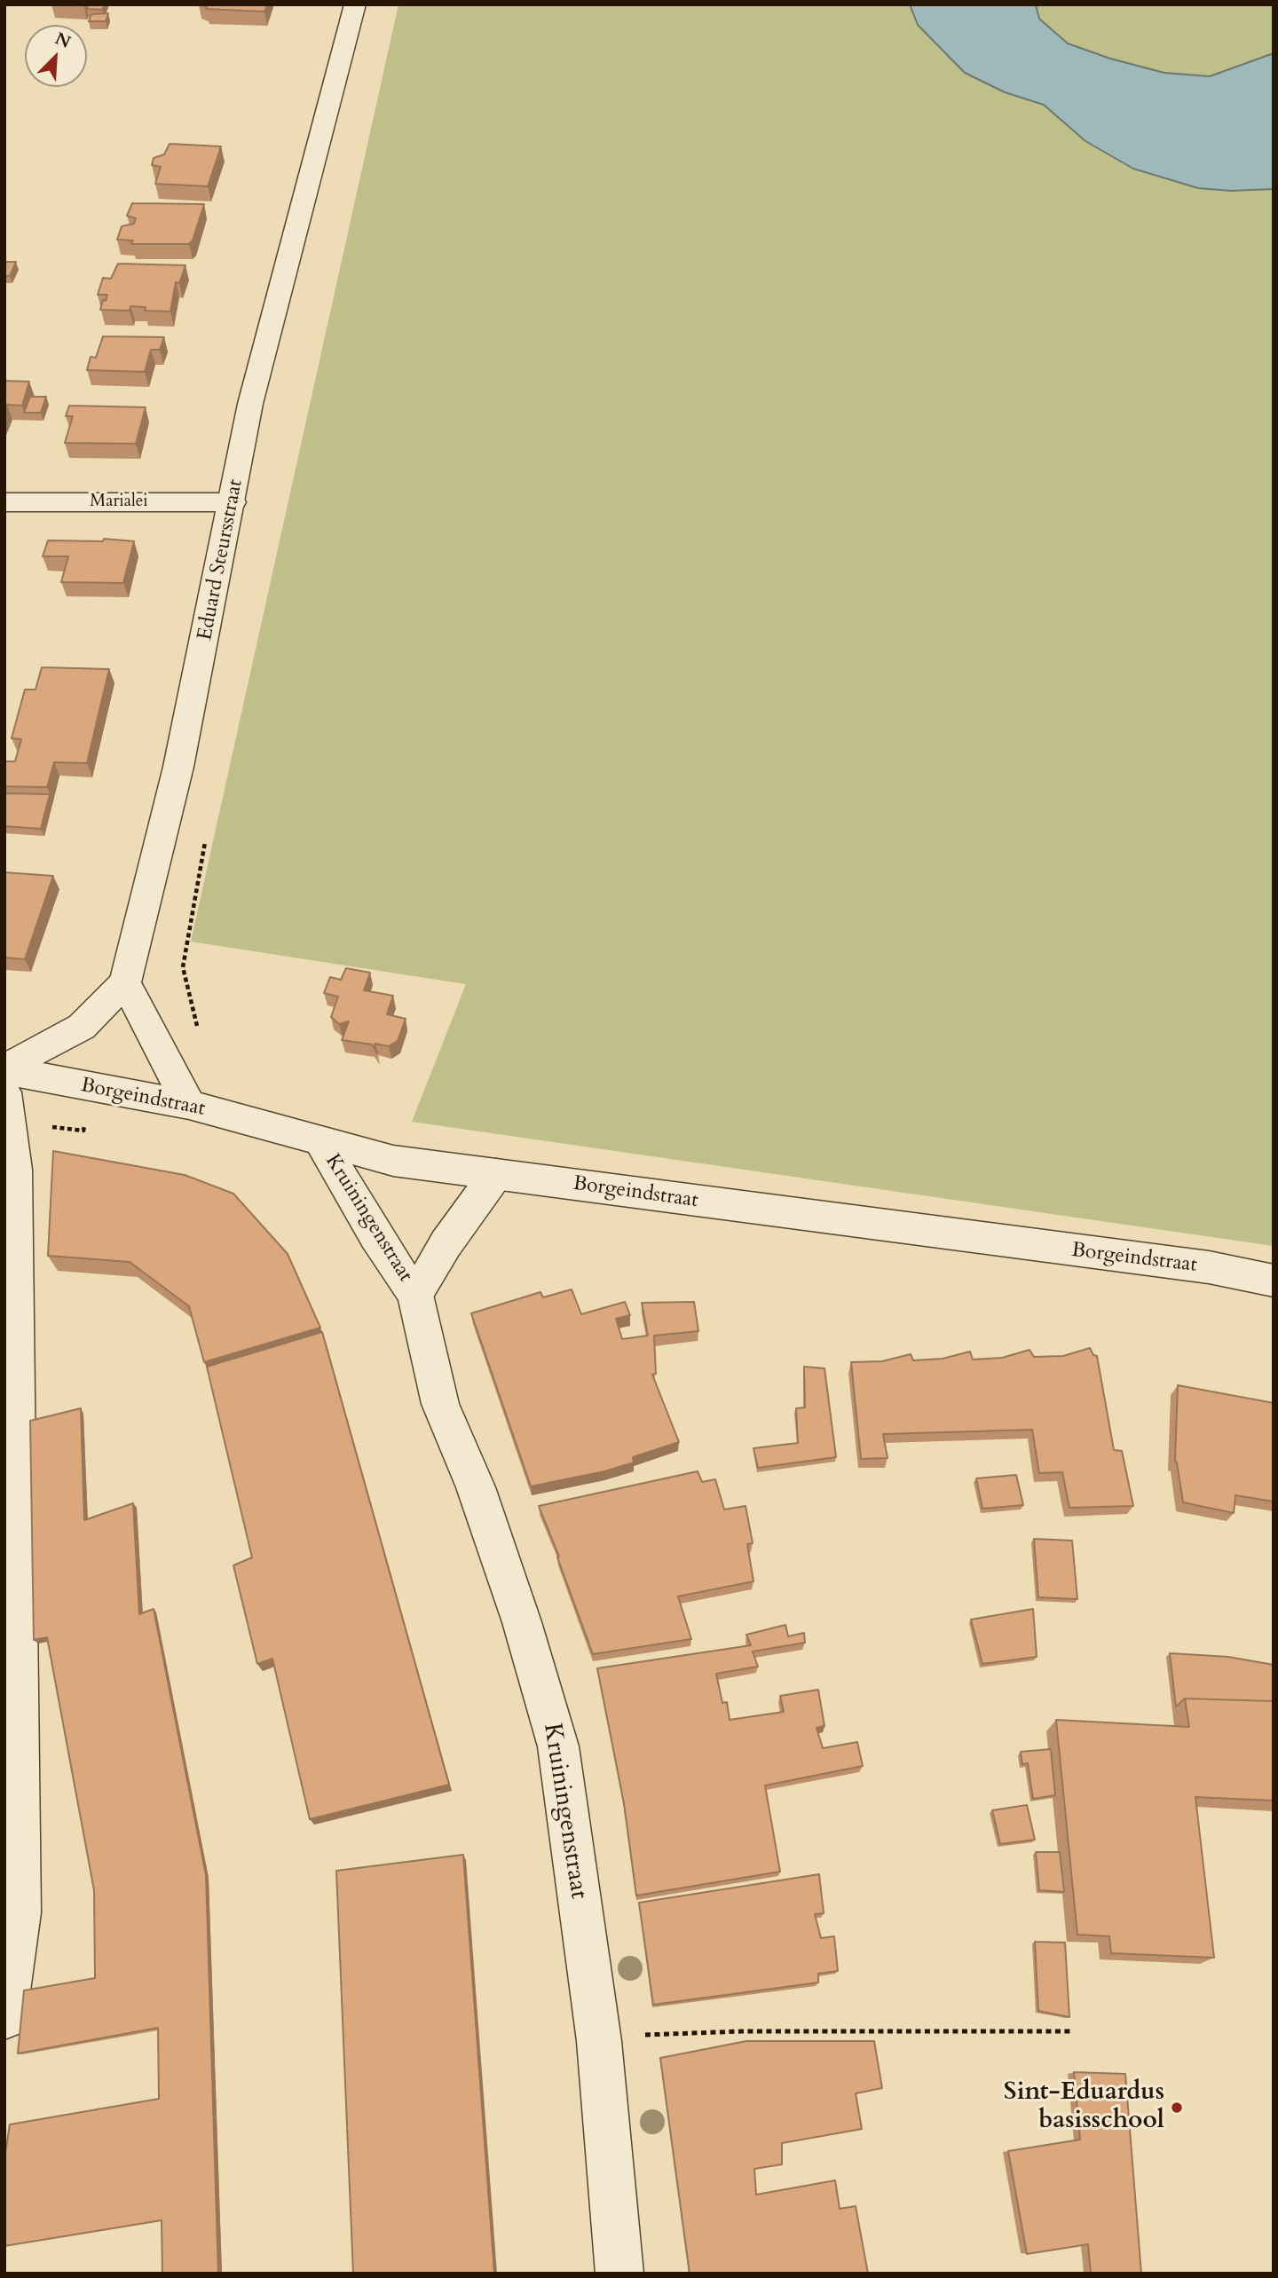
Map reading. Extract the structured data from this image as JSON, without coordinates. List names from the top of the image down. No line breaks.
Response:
{"streets":{"street":["Marialei","Eduard Steursstraat","Borgeindstraat","Kruiningenstraat"]},"crossings":[["Marialei","Eduard Steursstraat"],["Borgeindstraat","Kruiningenstraat"]],"places":["Sint-Eduardus basisschool"],"north":"top right"}
